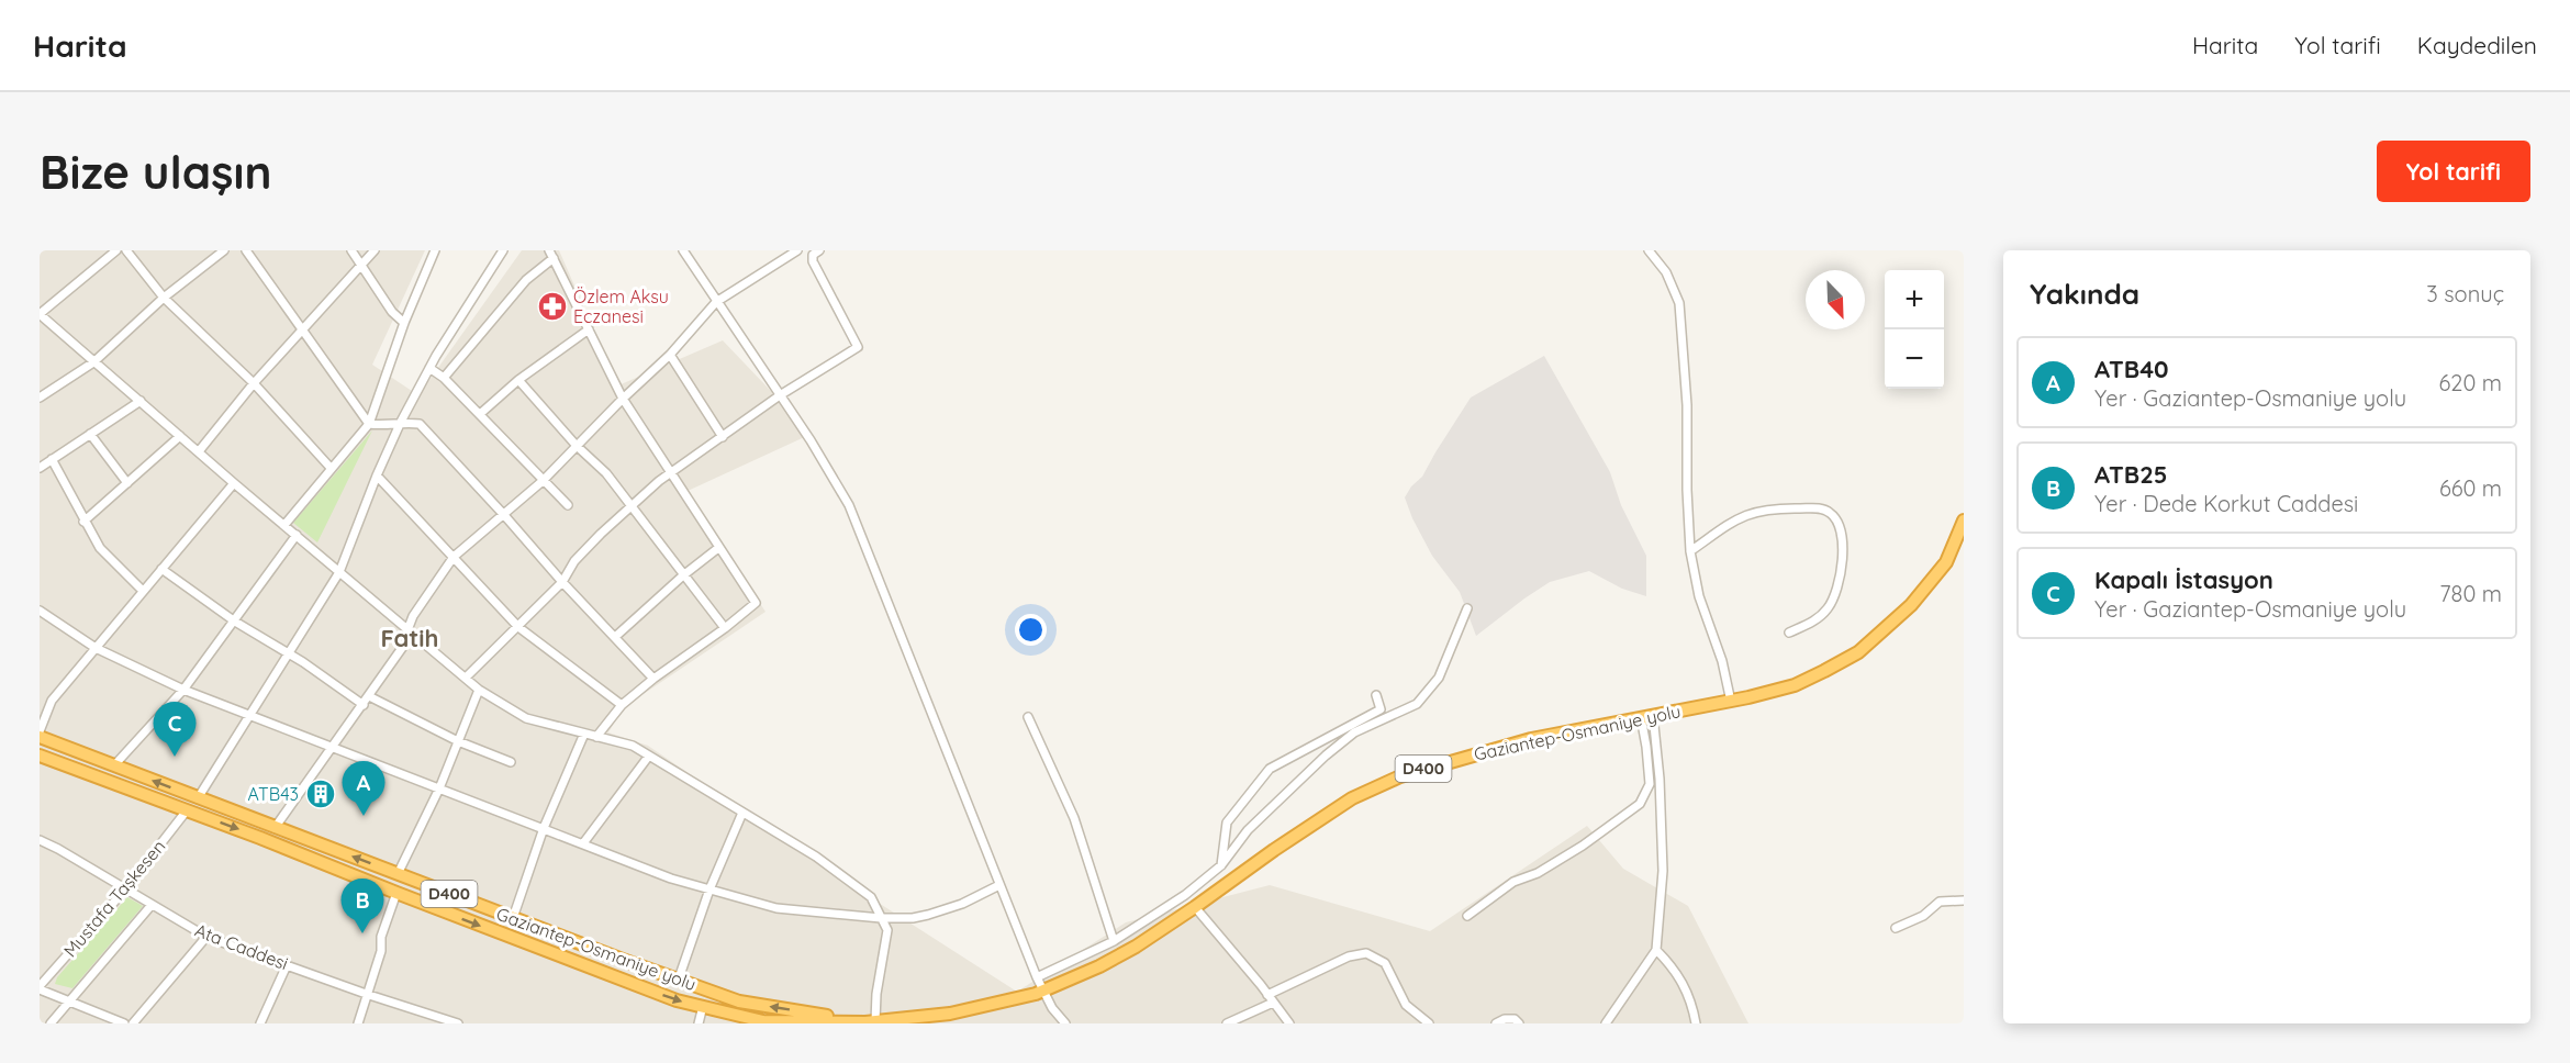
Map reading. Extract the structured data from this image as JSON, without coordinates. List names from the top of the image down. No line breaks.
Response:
{"streets":{"highway":["Gaziantep-Osmaniye yolu","D400"],"street":["Mustafa Taşkesen","Ata Caddesi"]},"crossings":[["Gaziantep-Osmaniye yolu","Mustafa Taşkesen"],["Mustafa Taşkesen","Ata Caddesi"]],"districts":["Fatih"],"places":{"pharmacy":["Özlem Aksu Eczanesi"],"building":["ATB43"]},"north":"bottom right","page":{"header":"Harita","nav":["Harita","Yol tarifi","Kaydedilen"],"buttons":"Yol tarifi","title":"Bize ulaşın","heading":["Yakında","3 sonuç"],"map_buttons":["+","−"],"list":[{"mark":"A","name":"ATB40","note":"Yer · Gaziantep-Osmaniye yolu","value":"620 m"},{"mark":"B","name":"ATB25","note":"Yer · Dede Korkut Caddesi","value":"660 m"},{"mark":"C","name":"Kapalı İstasyon","note":"Yer · Gaziantep-Osmaniye yolu","value":"780 m"}],"pins":["C","A","B"]}}
